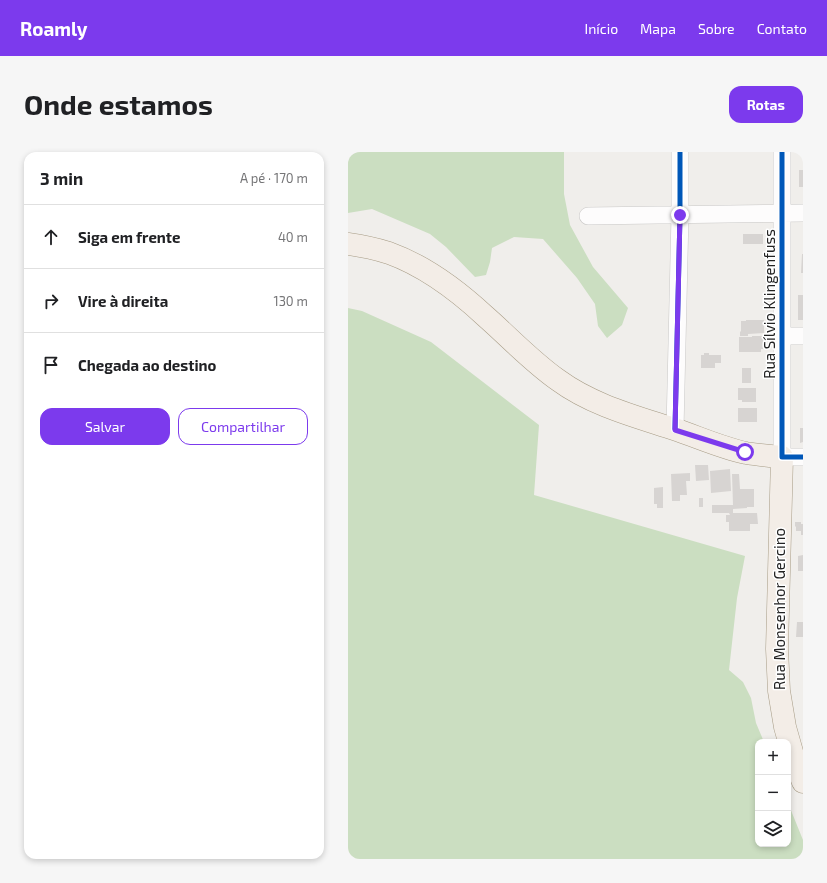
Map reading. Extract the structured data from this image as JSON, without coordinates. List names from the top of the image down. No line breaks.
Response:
{"streets":{"main road":["Rua Monsenhor Gercino"],"street":["Rua Sílvio Klingenfuss"]},"crossings":[["Rua Sílvio Klingenfuss","Rua Monsenhor Gercino"]],"page":{"header":"Roamly","nav":["Início","Mapa","Sobre","Contato"],"buttons":["Rotas",["Salvar","Compartilhar"]],"title":"Onde estamos","heading":["3 min","A pé · 170 m"],"list":[["Siga em frente","40 m"],["Vire à direita","130 m"],"Chegada ao destino"],"map_buttons":["+","−"]}}
